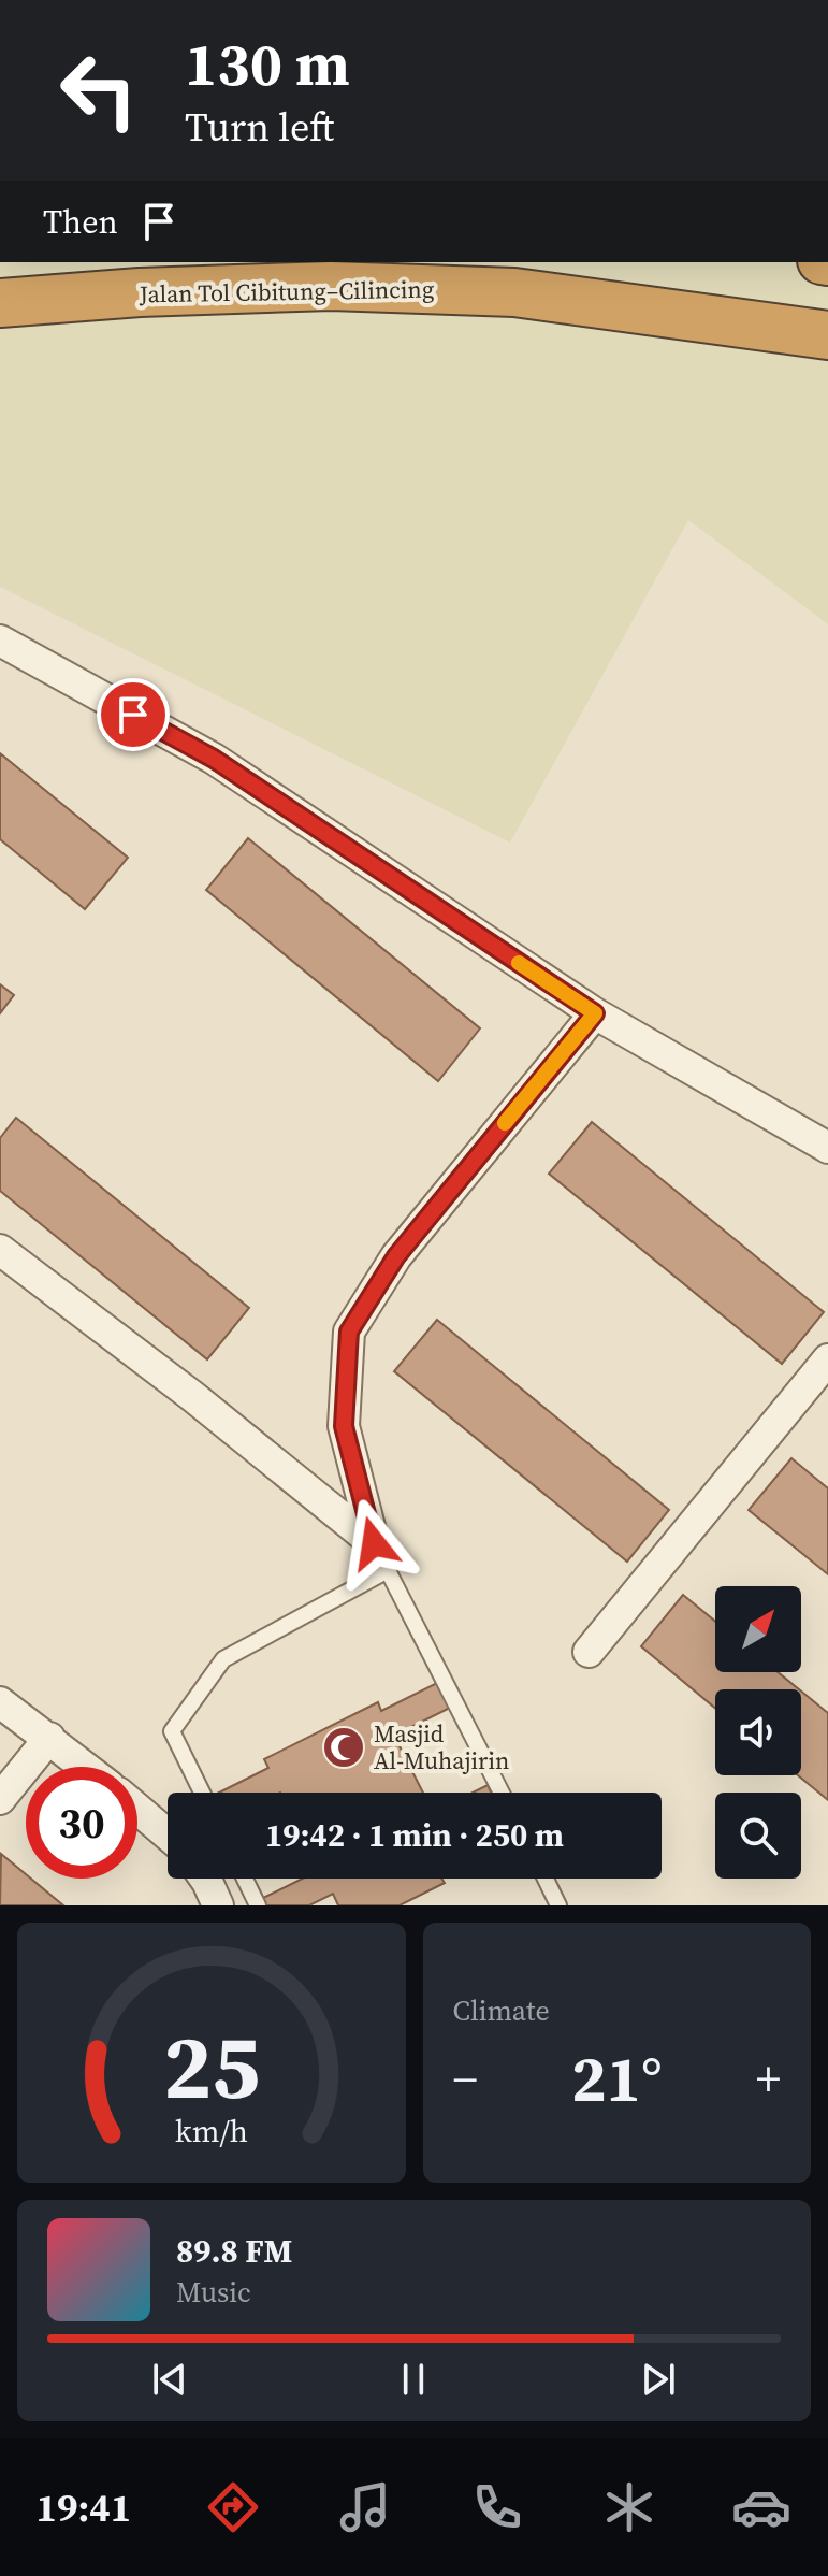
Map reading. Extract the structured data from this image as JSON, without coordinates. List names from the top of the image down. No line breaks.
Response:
{"streets":{"highway":["Jalan Tol Cibitung–Cilincing"]},"places":{"mosque":["Masjid Al-Muhajirin"]},"north":"top right","page":{"turn":["130 m","Turn left"],"then":"Then","limit":"30","trip":"19:42 · 1 min · 250 m","tile":"Climate","heat":["−","21°","+"],"song":["89.8 FM","Music"],"tabs":"19:41","gauge":["25","km/h"]}}
